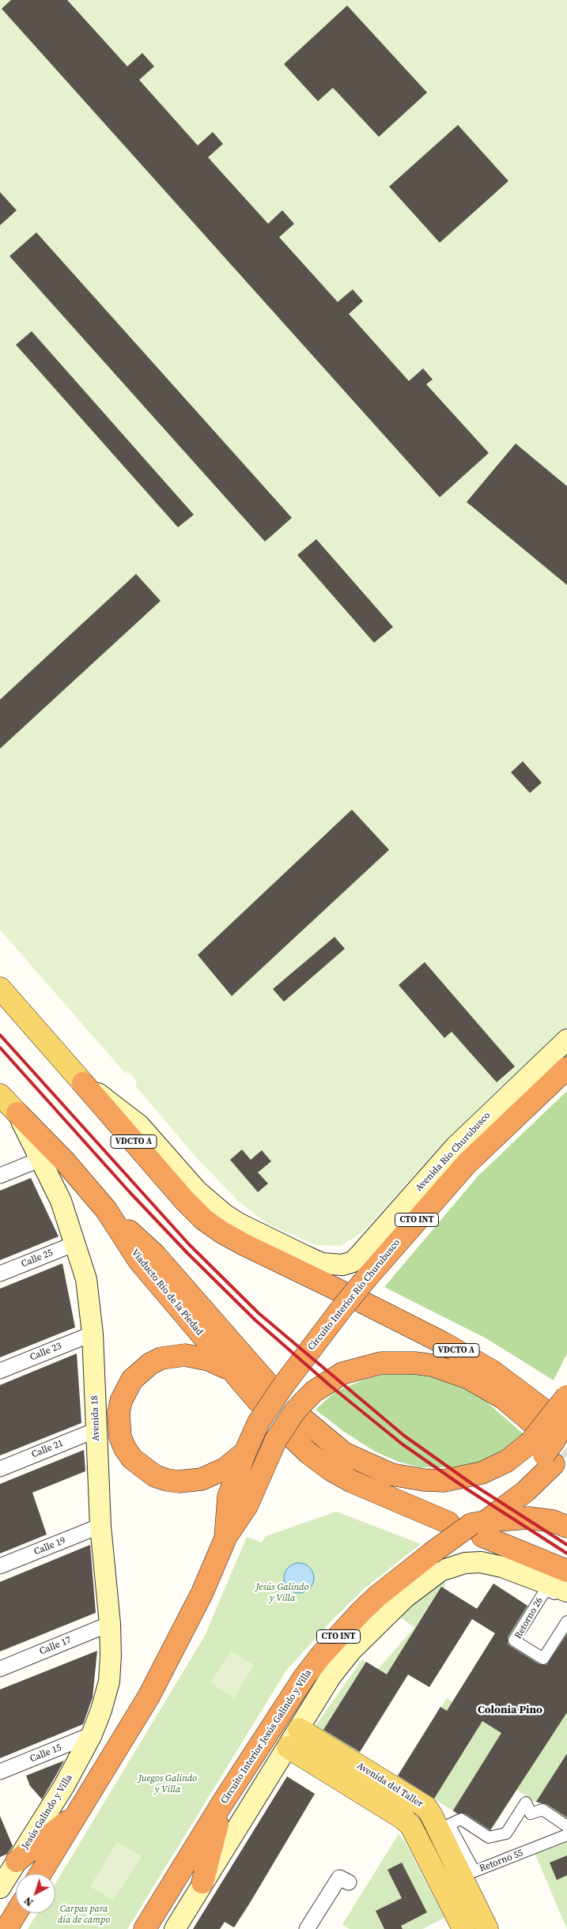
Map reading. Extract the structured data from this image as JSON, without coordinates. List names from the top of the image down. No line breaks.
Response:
{"streets":{"highway":["VDCTO A","CTO INT","Viaducto Río de la Piedad","Circuito Interior Río Churubusco","Circuito Interior Jesús Galindo y Villa"],"main road":["Avenida Río Churubusco","Avenida 18","Avenida del Taller","Jesús Galindo y Villa"],"street":["Calle 25","Calle 23","Calle 21","Calle 19","Retorno 26","Calle 17","Calle 15","Retorno 55"]},"crossings":[["VDCTO A","Avenida Río Churubusco"],["VDCTO A","CTO INT"],["VDCTO A","Circuito Interior Río Churubusco"],["CTO INT","Viaducto Río de la Piedad"],["CTO INT","Circuito Interior Río Churubusco"],["CTO INT","Circuito Interior Jesús Galindo y Villa"],["CTO INT","Avenida del Taller"],["Calle 25","Avenida 18"],["Viaducto Río de la Piedad","Circuito Interior Río Churubusco"],["Viaducto Río de la Piedad","Avenida 18"],["Calle 23","Avenida 18"],["Avenida 18","Calle 21"],["Avenida 18","Calle 19"],["Avenida 18","Calle 17"],["Avenida 18","Calle 15"],["Avenida 18","Jesús Galindo y Villa"],["Calle 15","Jesús Galindo y Villa"]],"districts":["Colonia Pino"],"parks":["Jesús Galindo y Villa","Juegos Galindo y Villa","Carpas para dia de campo"],"north":"bottom left"}
